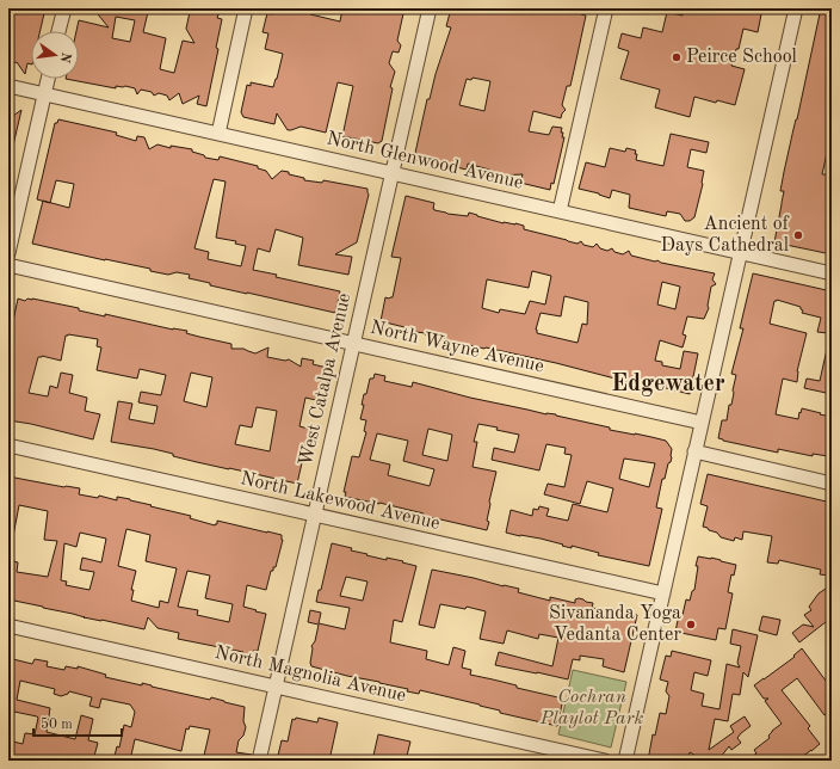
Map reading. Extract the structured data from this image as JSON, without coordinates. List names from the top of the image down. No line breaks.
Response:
{"streets":{"street":["North Glenwood Avenue","North Wayne Avenue","West Catalpa Avenue","North Lakewood Avenue","North Magnolia Avenue"]},"crossings":[["North Glenwood Avenue","West Catalpa Avenue"],["North Wayne Avenue","West Catalpa Avenue"],["West Catalpa Avenue","North Lakewood Avenue"],["West Catalpa Avenue","North Magnolia Avenue"]],"districts":["Edgewater"],"parks":["Cochran Playlot Park"],"places":["Peirce School","Ancient of Days Cathedral","Sivananda Yoga Vedanta Center"],"scale_bar":"50 m","north":"right"}
